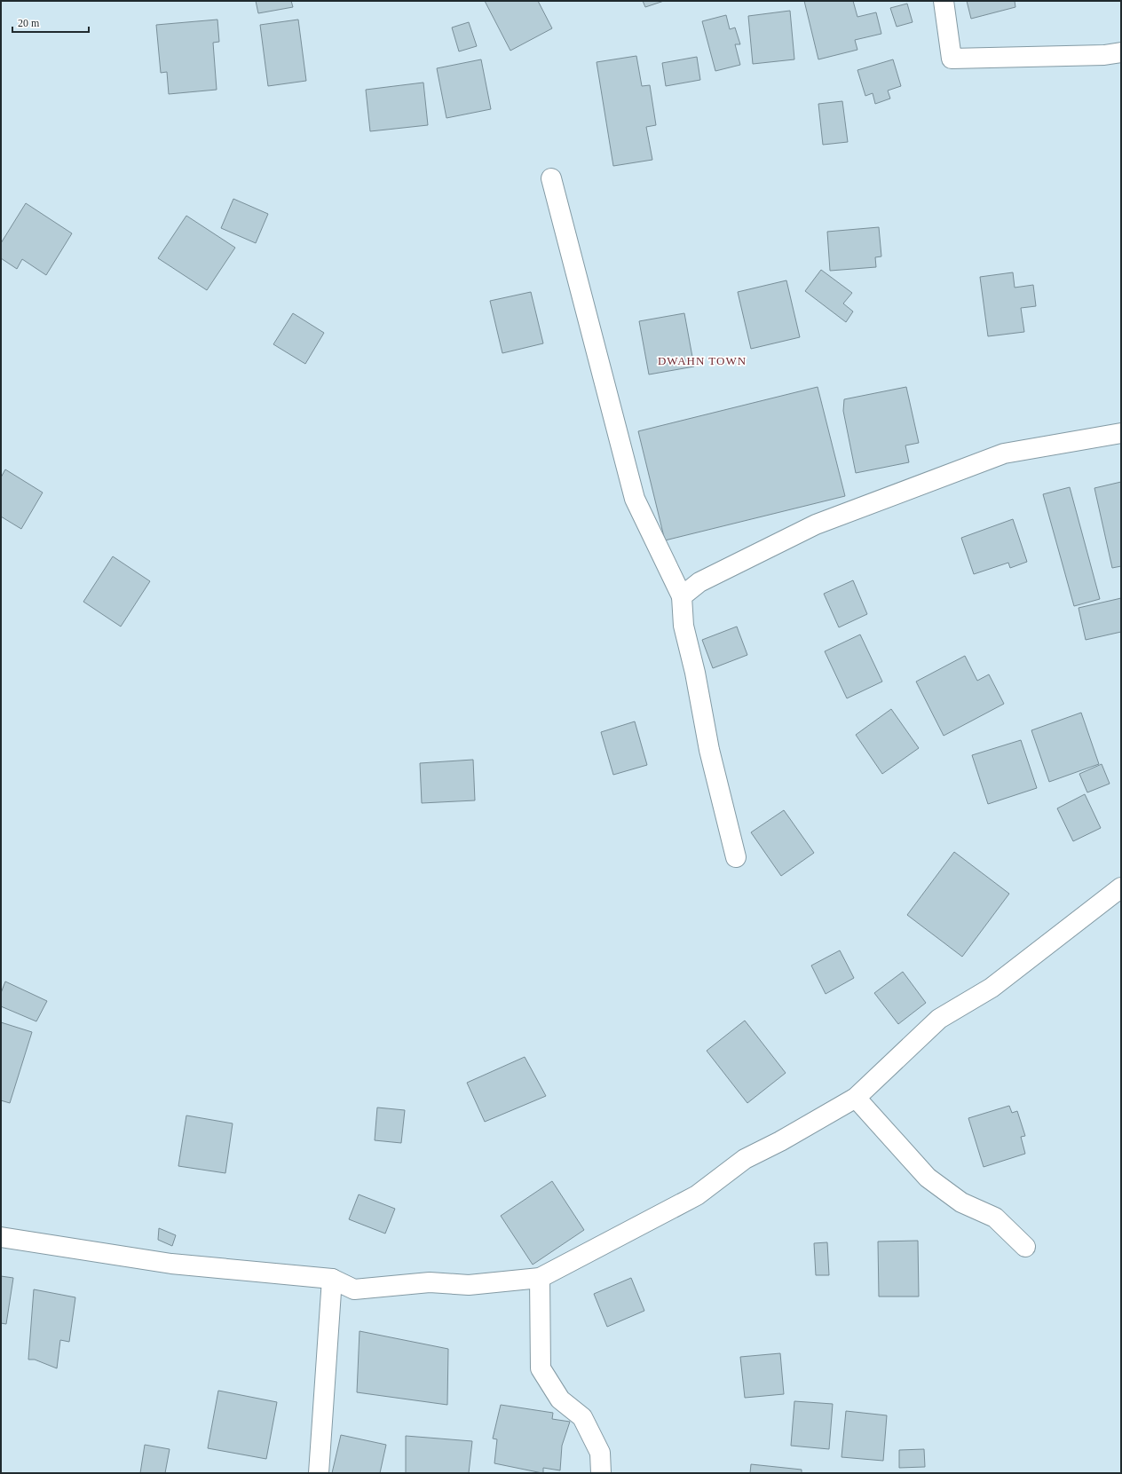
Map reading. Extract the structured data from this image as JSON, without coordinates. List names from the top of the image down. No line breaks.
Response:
{"districts":["DWAHN TOWN"],"scale_bar":"20 m"}
